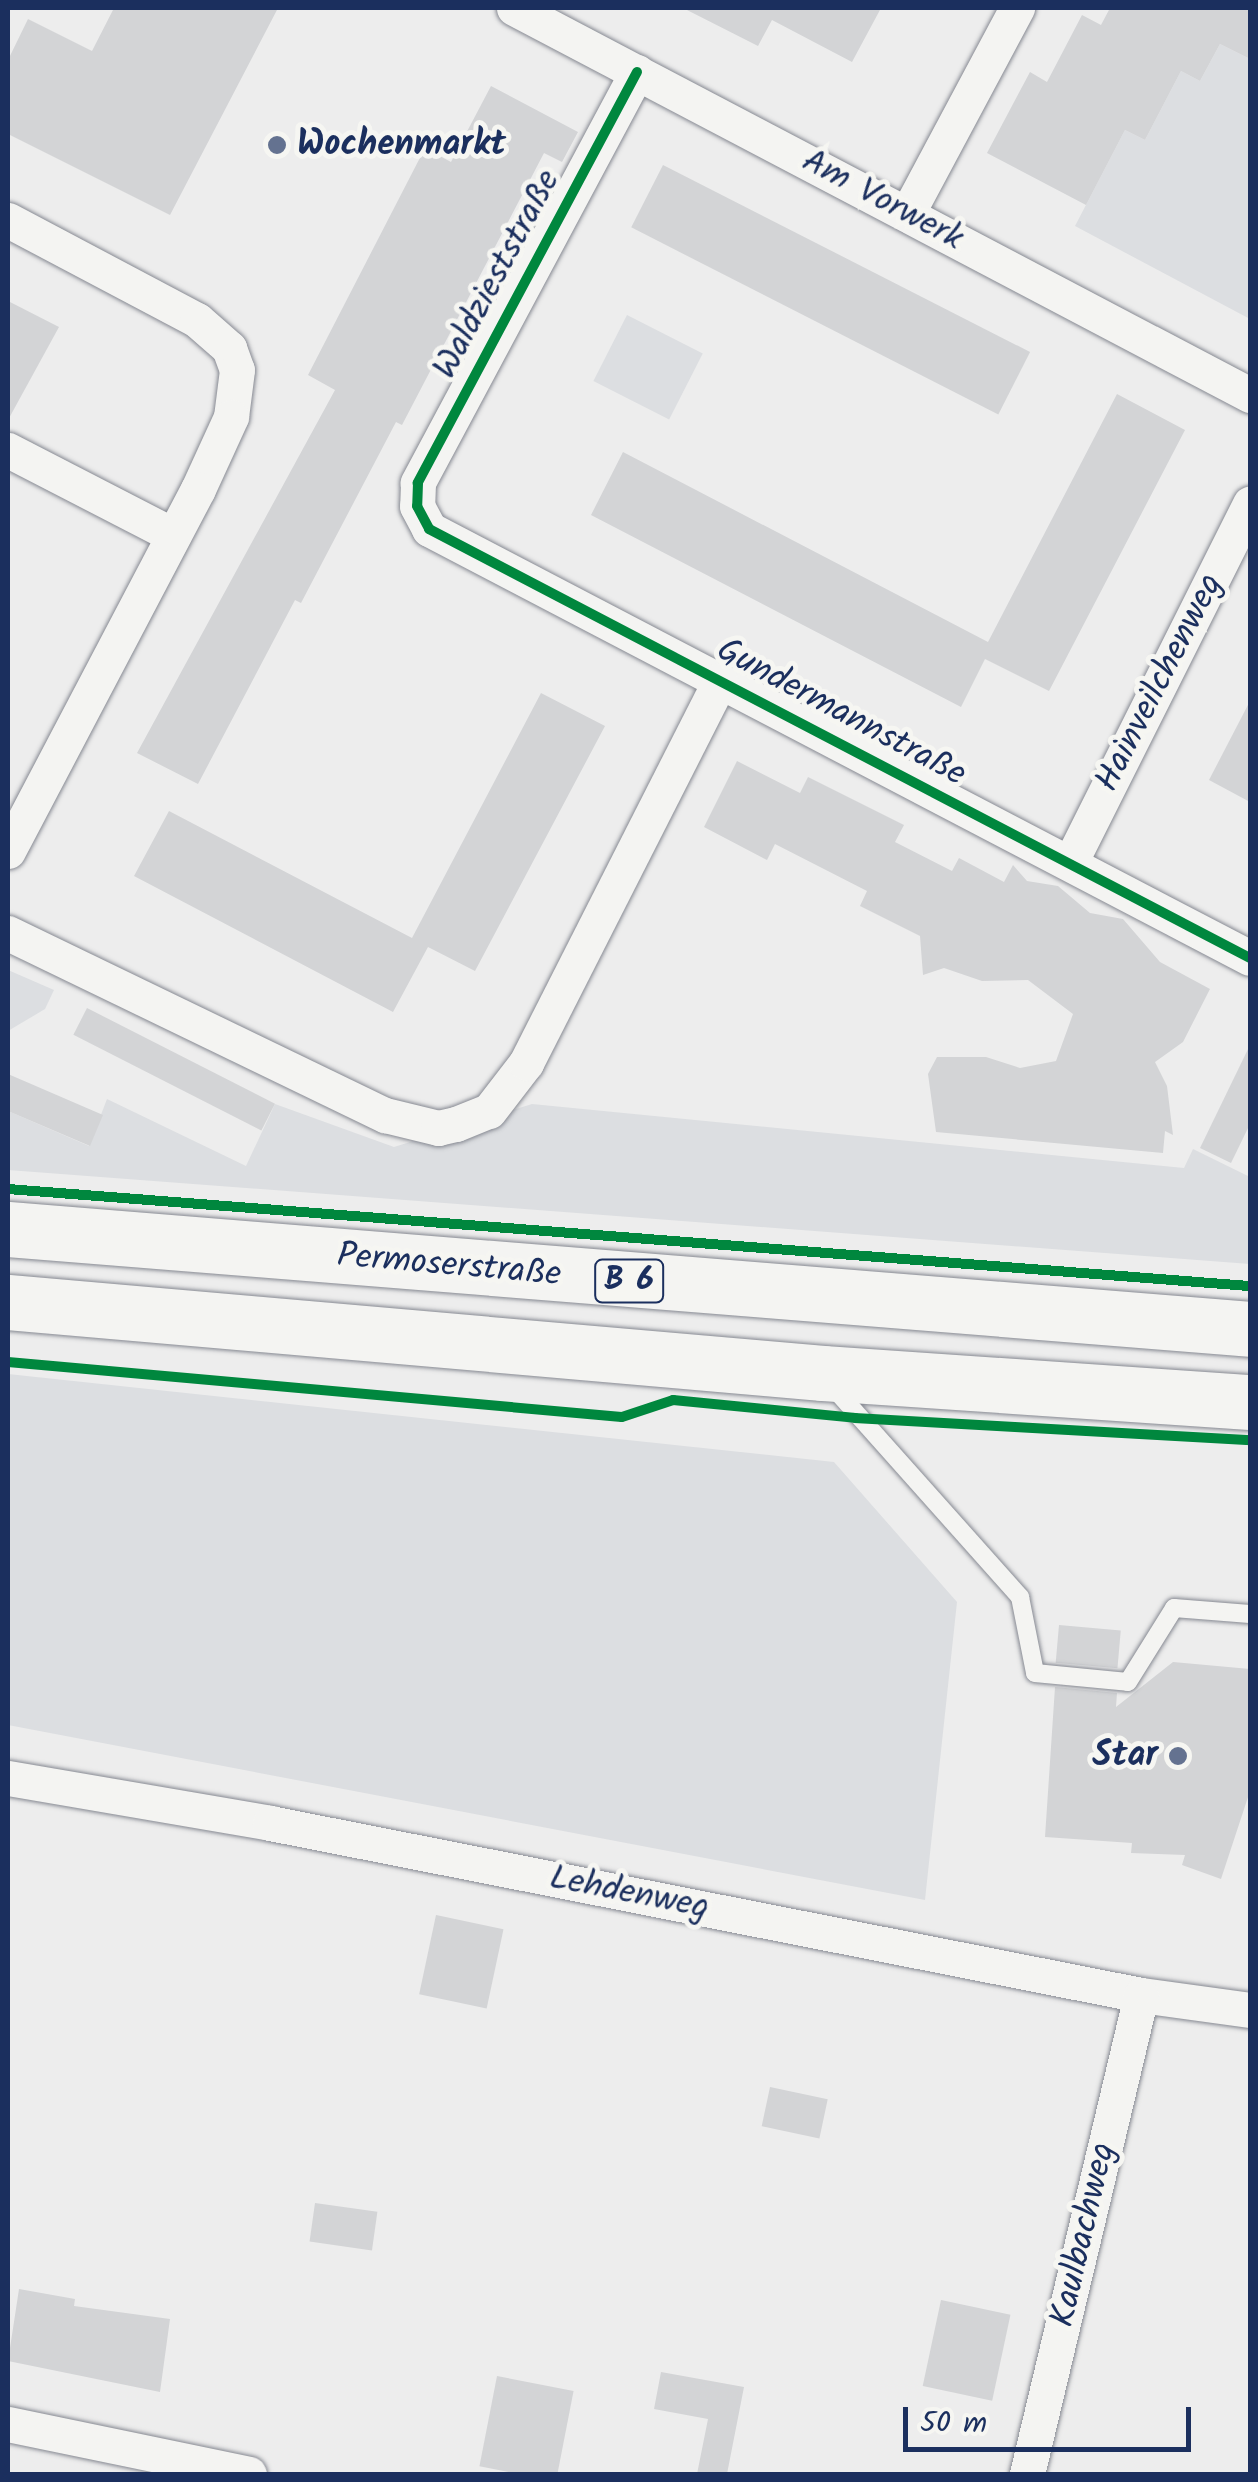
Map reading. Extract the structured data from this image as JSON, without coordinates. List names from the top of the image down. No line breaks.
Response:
{"streets":{"main road":["Permoserstraße","B 6"],"street":["Am Vorwerk","Waldzieststraße","Hainveilchenweg","Gundermannstraße","Lehdenweg","Kaulbachweg"]},"crossings":[["Am Vorwerk","Waldzieststraße"],["Waldzieststraße","Gundermannstraße"],["Hainveilchenweg","Gundermannstraße"],["Lehdenweg","Kaulbachweg"]],"places":["Wochenmarkt","Star"],"scale_bar":"50 m"}
